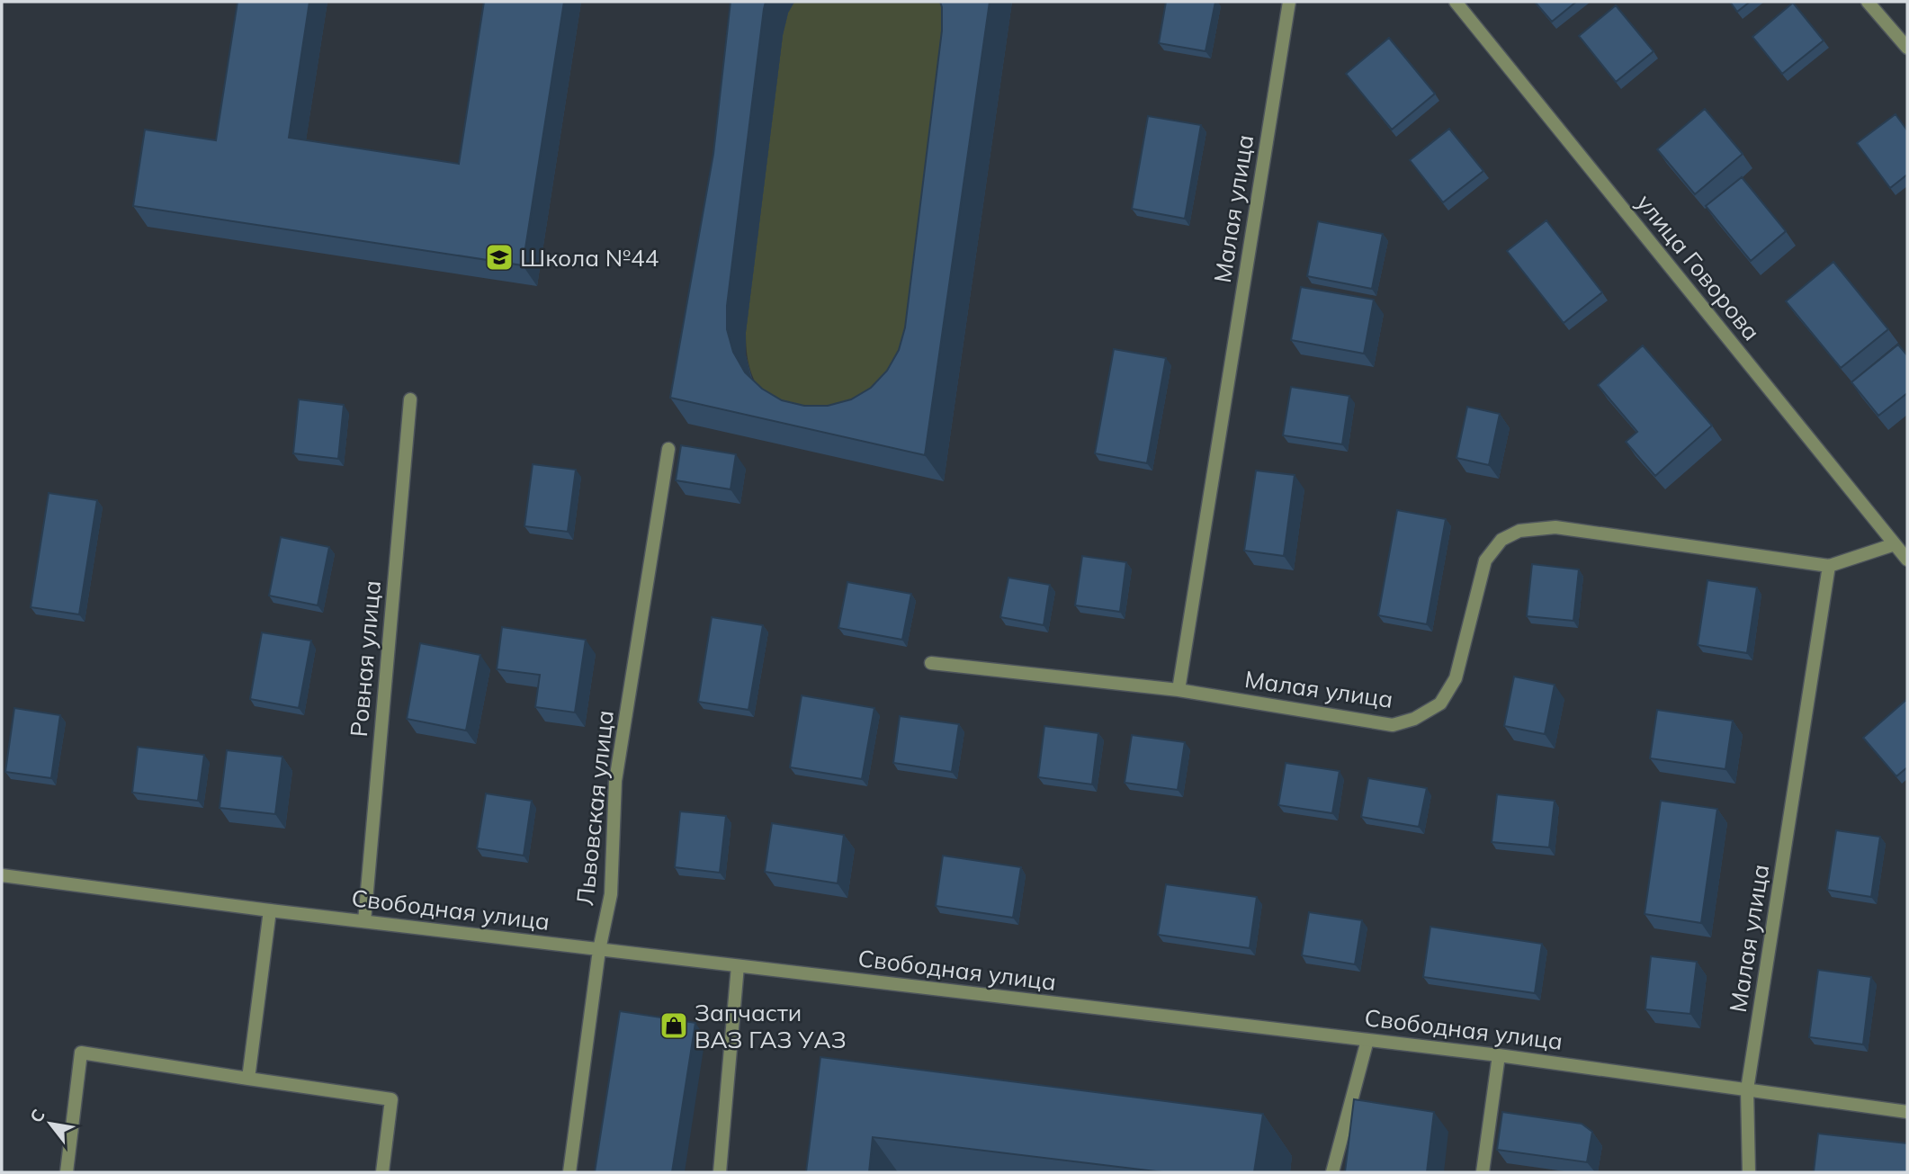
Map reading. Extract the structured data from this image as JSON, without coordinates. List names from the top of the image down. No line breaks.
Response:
{"streets":{"street":["Малая улица","улица Говорова","Ровная улица","Львовская улица","Свободная улица"]},"crossings":[["Малая улица","Свободная улица"],["Ровная улица","Свободная улица"],["Львовская улица","Свободная улица"]],"places":{"school or university":["Школа №44"],"shop":["Запчасти ВАЗ ГАЗ УАЗ"]},"north":"top left"}
